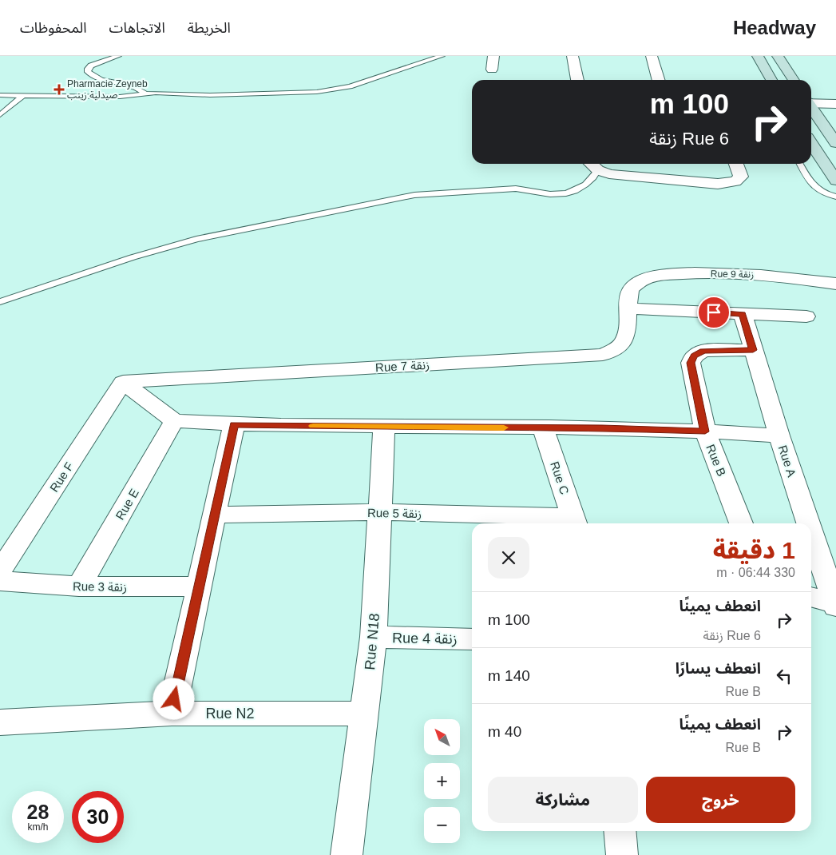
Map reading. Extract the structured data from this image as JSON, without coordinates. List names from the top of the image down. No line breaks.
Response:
{"streets":{"street":["Rue 9 زنقة","Rue 7 زنقة","Rue B","Rue A","Rue F","Rue C","Rue E","Rue 5 زنقة","Rue 3 زنقة","Rue 4 زنقة","Rue N18","Rue N2"]},"crossings":[["Rue 9 زنقة","Rue 7 زنقة"],["Rue 7 زنقة","Rue F"],["Rue B","Rue A"],["Rue C","Rue 5 زنقة"],["Rue E","Rue 3 زنقة"],["Rue 5 زنقة","Rue N18"],["Rue 4 زنقة","Rue N18"],["Rue N18","Rue N2"]],"places":{"health":["Pharmacie Zeyneb صيدلية زينب"]},"north":"top left","page":{"header":"Headway","nav":["الخريطة","الاتجاهات","المحفوظات"],"turn":["100 m","Rue 6 زنقة"],"heading":["1 دقيقة","330 m · 06:44"],"list":[{"name":"انعطف يمينًا","note":"Rue 6 زنقة","value":"100 m"},{"name":"انعطف يسارًا","note":"Rue B","value":"140 m"},{"name":"انعطف يمينًا","note":"Rue B","value":"40 m"}],"map_buttons":["+","−"],"buttons":["خروج","مشاركة"],"speed":"28 km/h","limit":"30"}}
